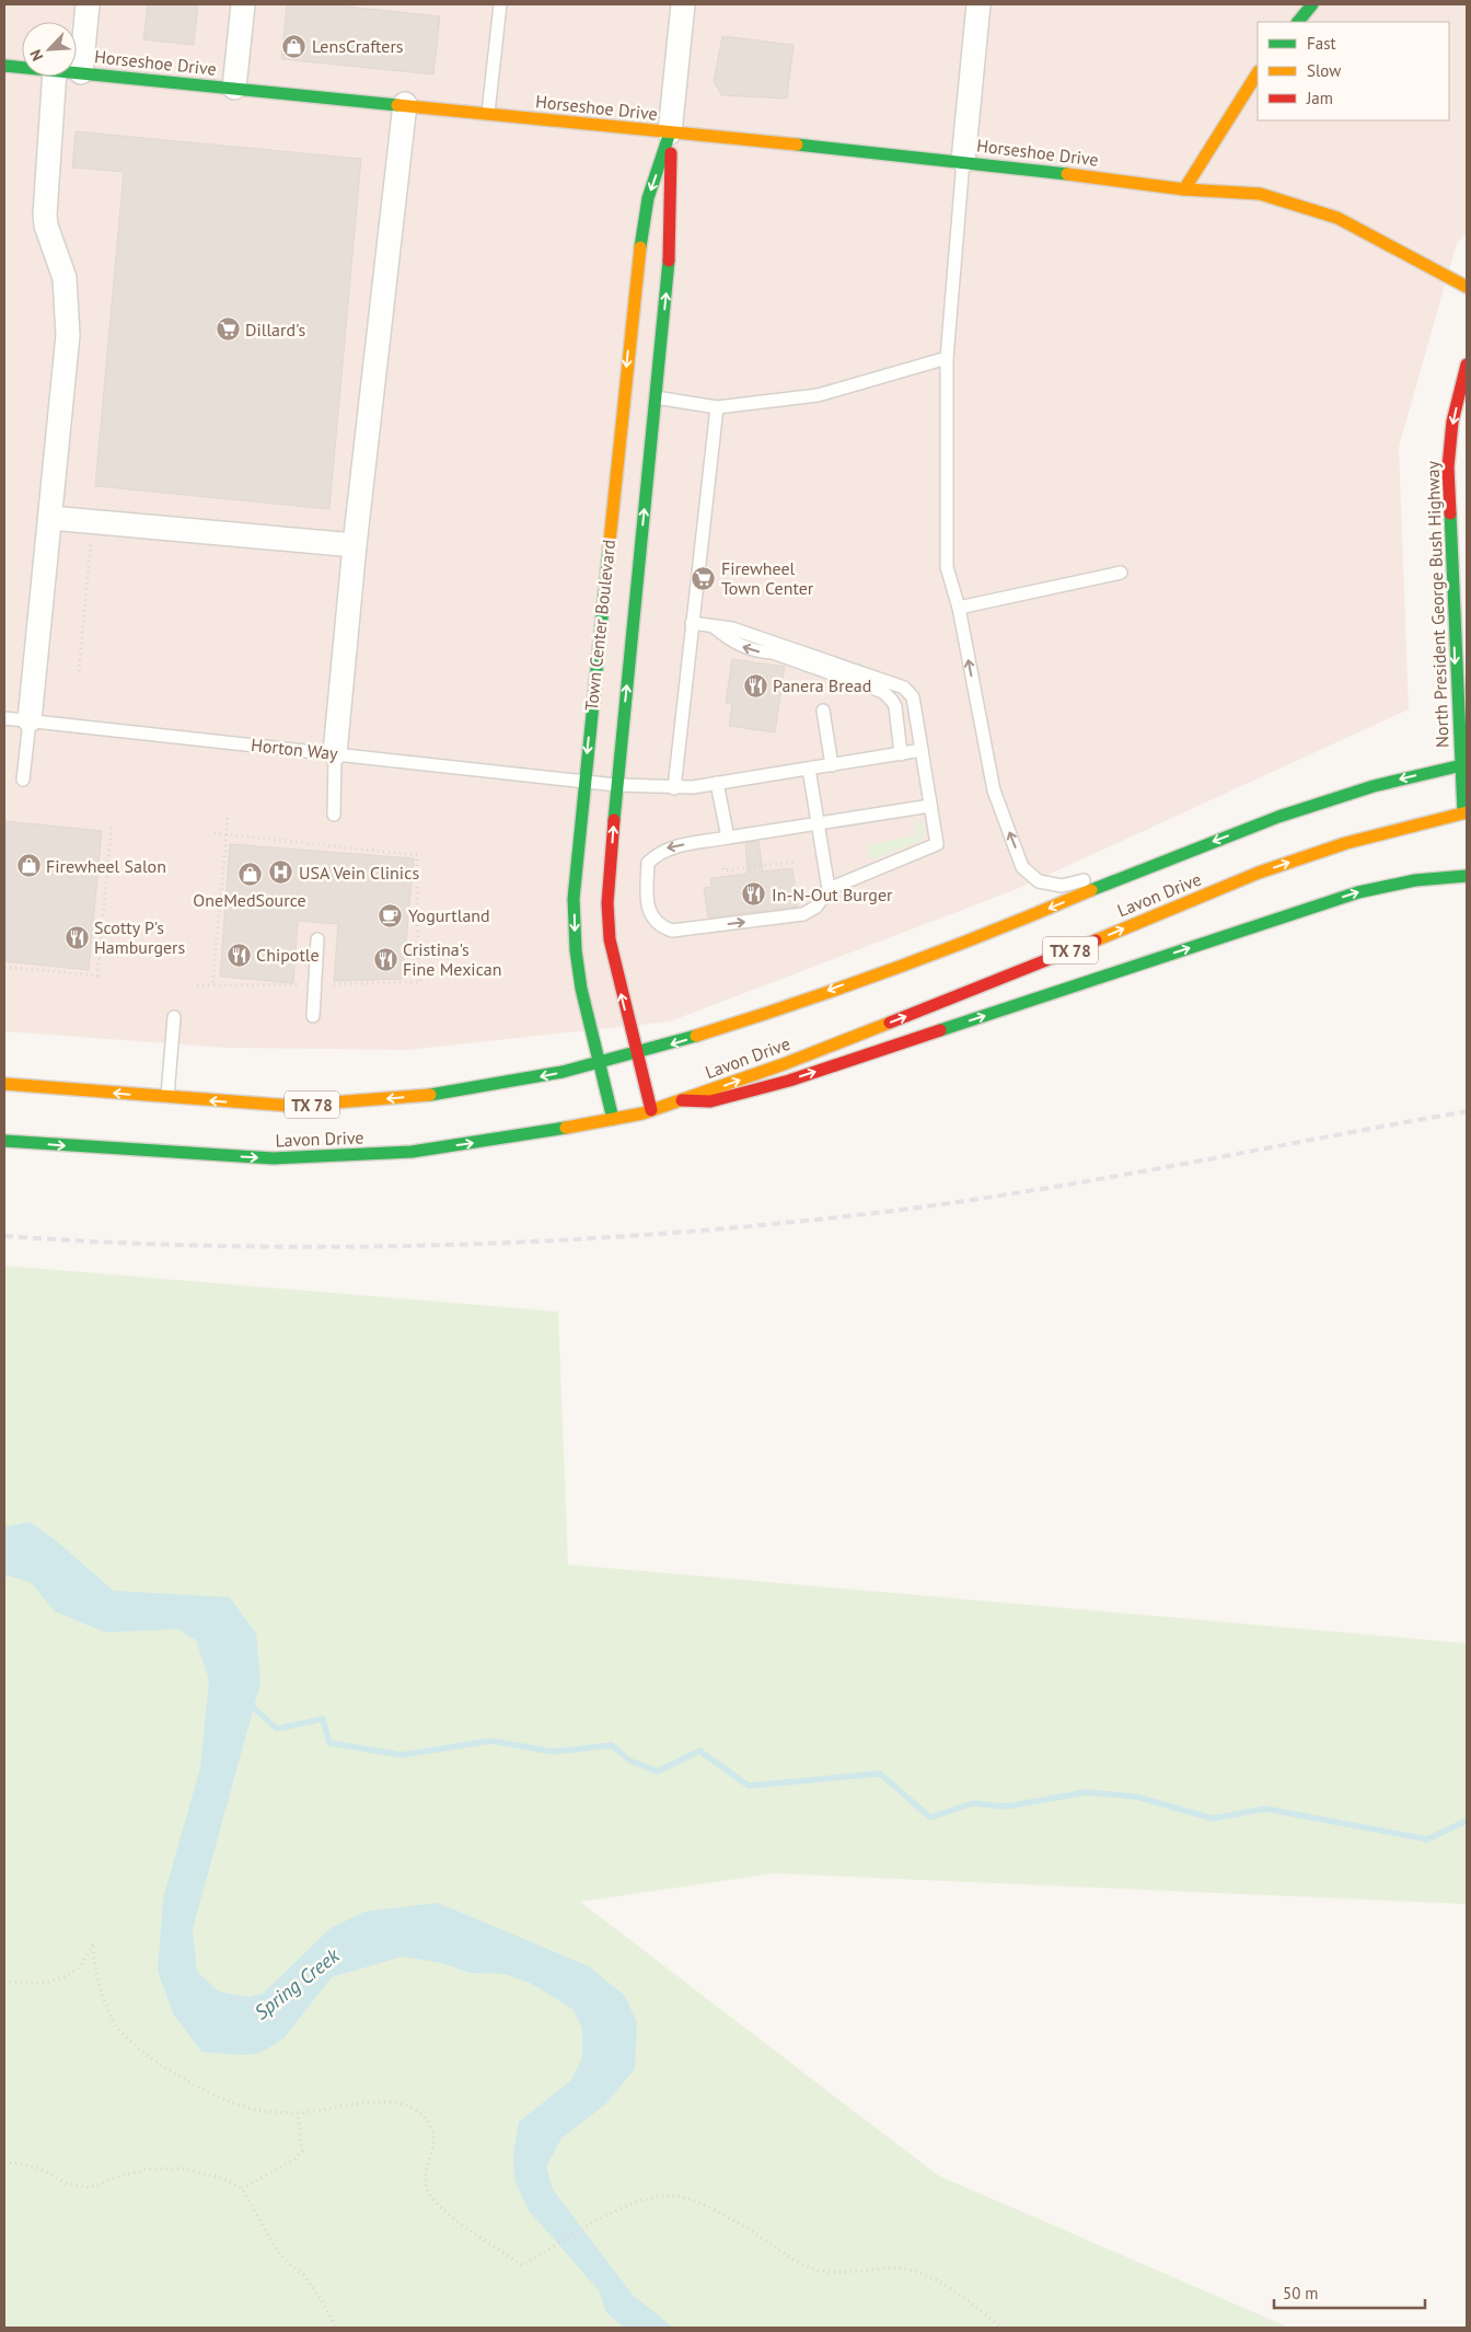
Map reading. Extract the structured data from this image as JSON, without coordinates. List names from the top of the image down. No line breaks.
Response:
{"streets":{"main road":["Horseshoe Drive","North President George Bush Highway","Town Center Boulevard","Lavon Drive","TX 78"],"lane":["Horton Way"]},"crossings":[["Horseshoe Drive","Town Center Boulevard"],["North President George Bush Highway","Lavon Drive"],["Town Center Boulevard","Horton Way"],["Town Center Boulevard","Lavon Drive"]],"one_way":["North President George Bush Highway"],"water":["Spring Creek"],"places":{"shop":["LensCrafters","Firewheel Salon","OneMedSource"],"supermarket":["Dillard's","Firewheel Town Center"],"restaurant":["Panera Bread","In-N-Out Burger","Scotty P's Hamburgers","Chipotle","Cristina's Fine Mexican"],"hospital":["USA Vein Clinics"],"cafe":["Yogurtland"]},"legend":["Fast","Slow","Jam"],"scale_bar":"50 m","north":"bottom left"}
